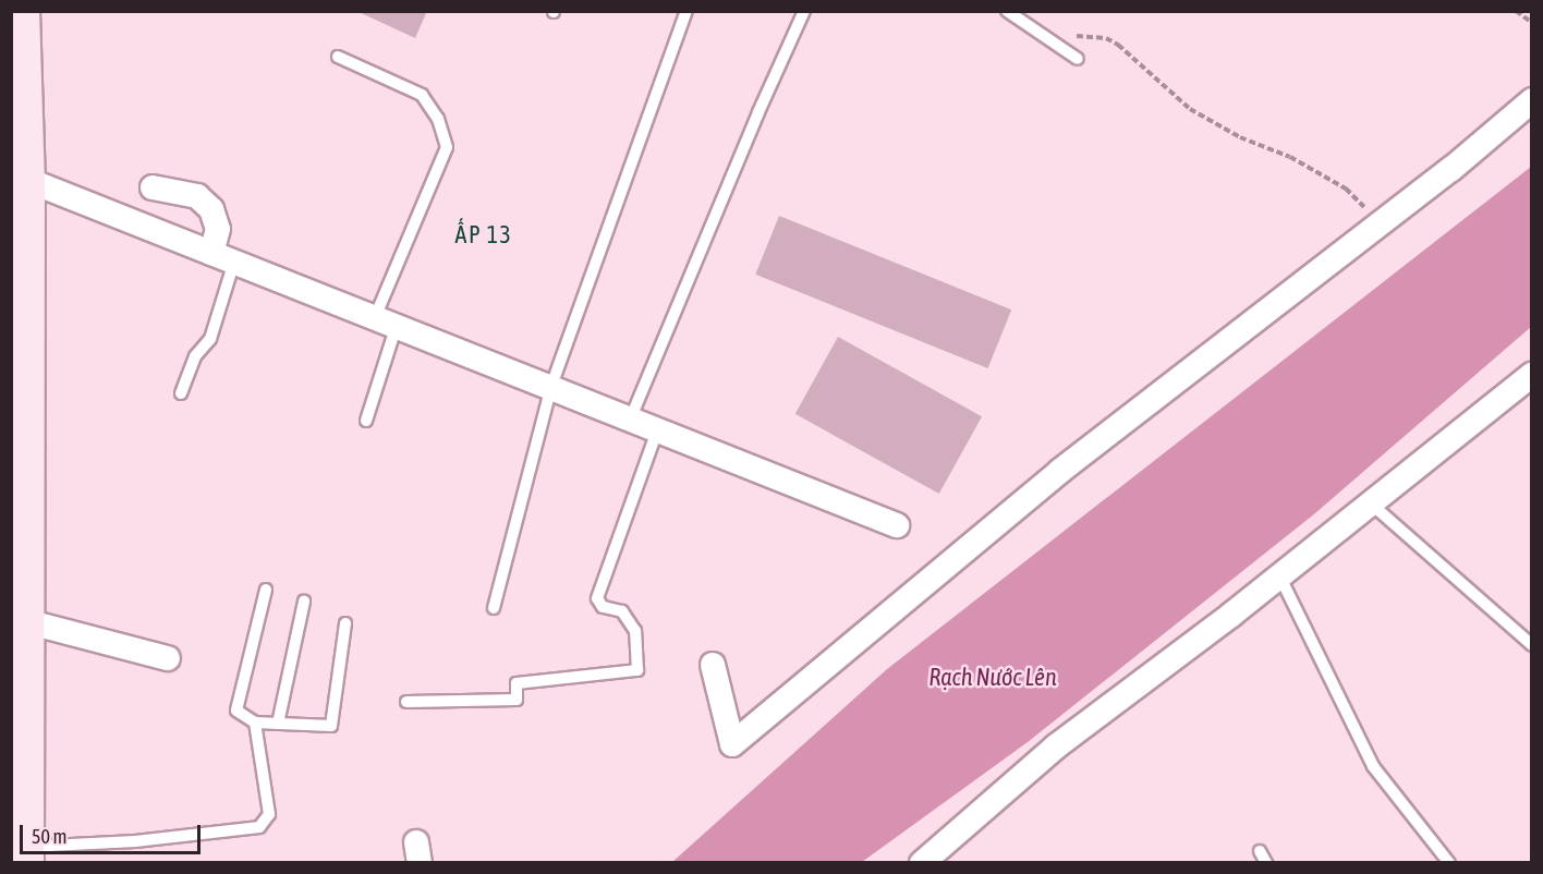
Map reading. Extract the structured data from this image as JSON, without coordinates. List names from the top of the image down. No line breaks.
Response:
{"districts":["ẤP 13"],"water":["Rạch Nước Lên"],"scale_bar":"50 m"}
